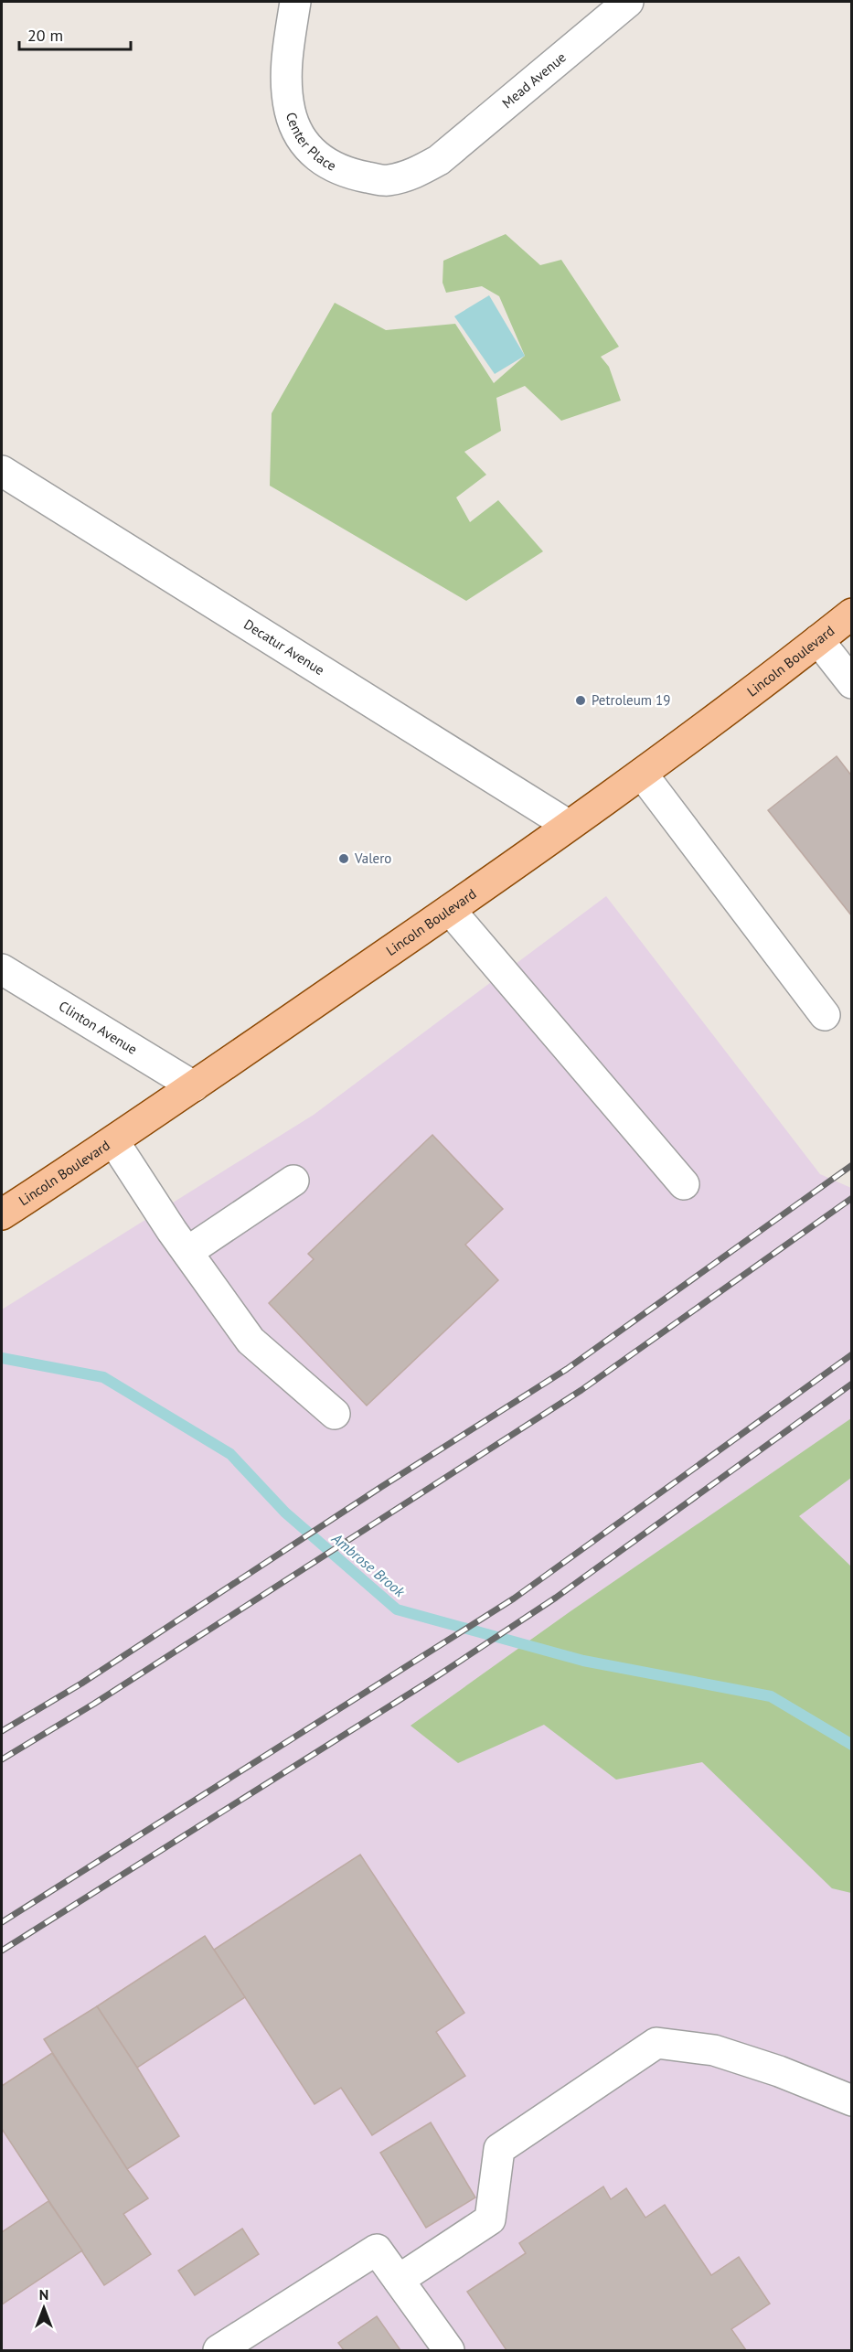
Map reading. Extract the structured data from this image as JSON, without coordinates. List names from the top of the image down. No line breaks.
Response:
{"streets":{"main road":["Lincoln Boulevard"],"street":["Mead Avenue","Center Place","Decatur Avenue","Clinton Avenue"]},"crossings":[["Mead Avenue","Center Place"],["Decatur Avenue","Lincoln Boulevard"],["Lincoln Boulevard","Clinton Avenue"]],"water":["Ambrose Brook"],"places":["Petroleum 19","Valero"],"scale_bar":"20 m","north":"top"}
